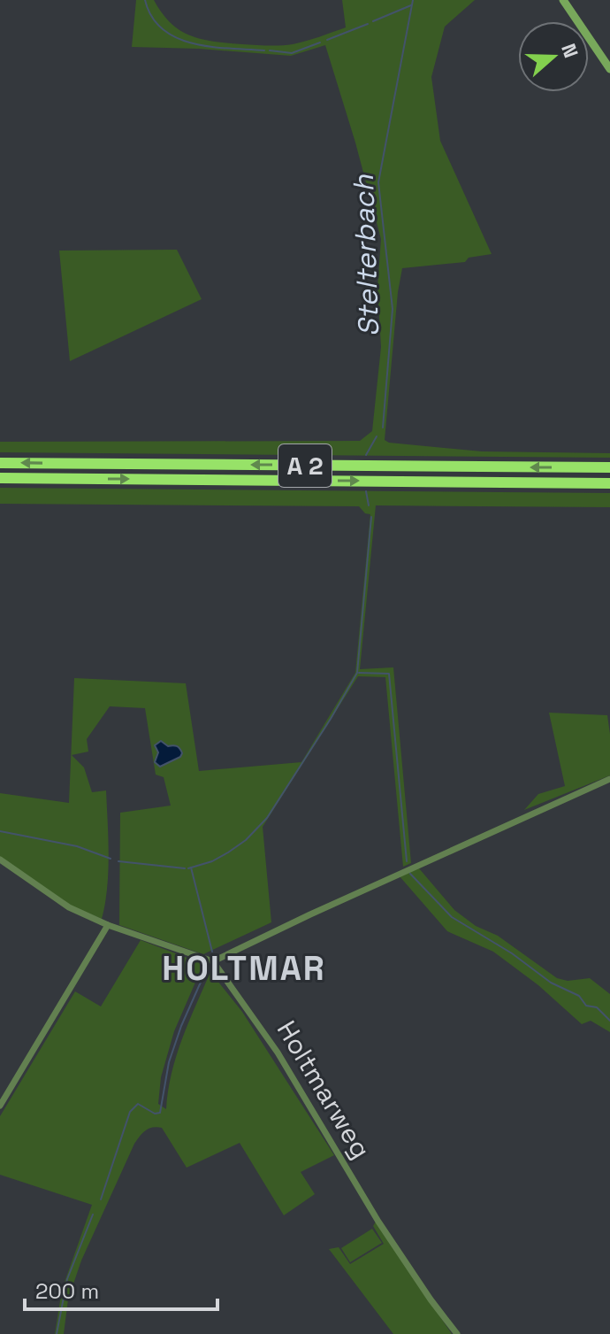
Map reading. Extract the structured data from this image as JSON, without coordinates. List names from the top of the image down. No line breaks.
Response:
{"streets":{"highway":["A 2"],"street":["Holtmarweg"]},"districts":["HOLTMAR"],"water":["Stelterbach"],"scale_bar":"200 m","north":"right"}
